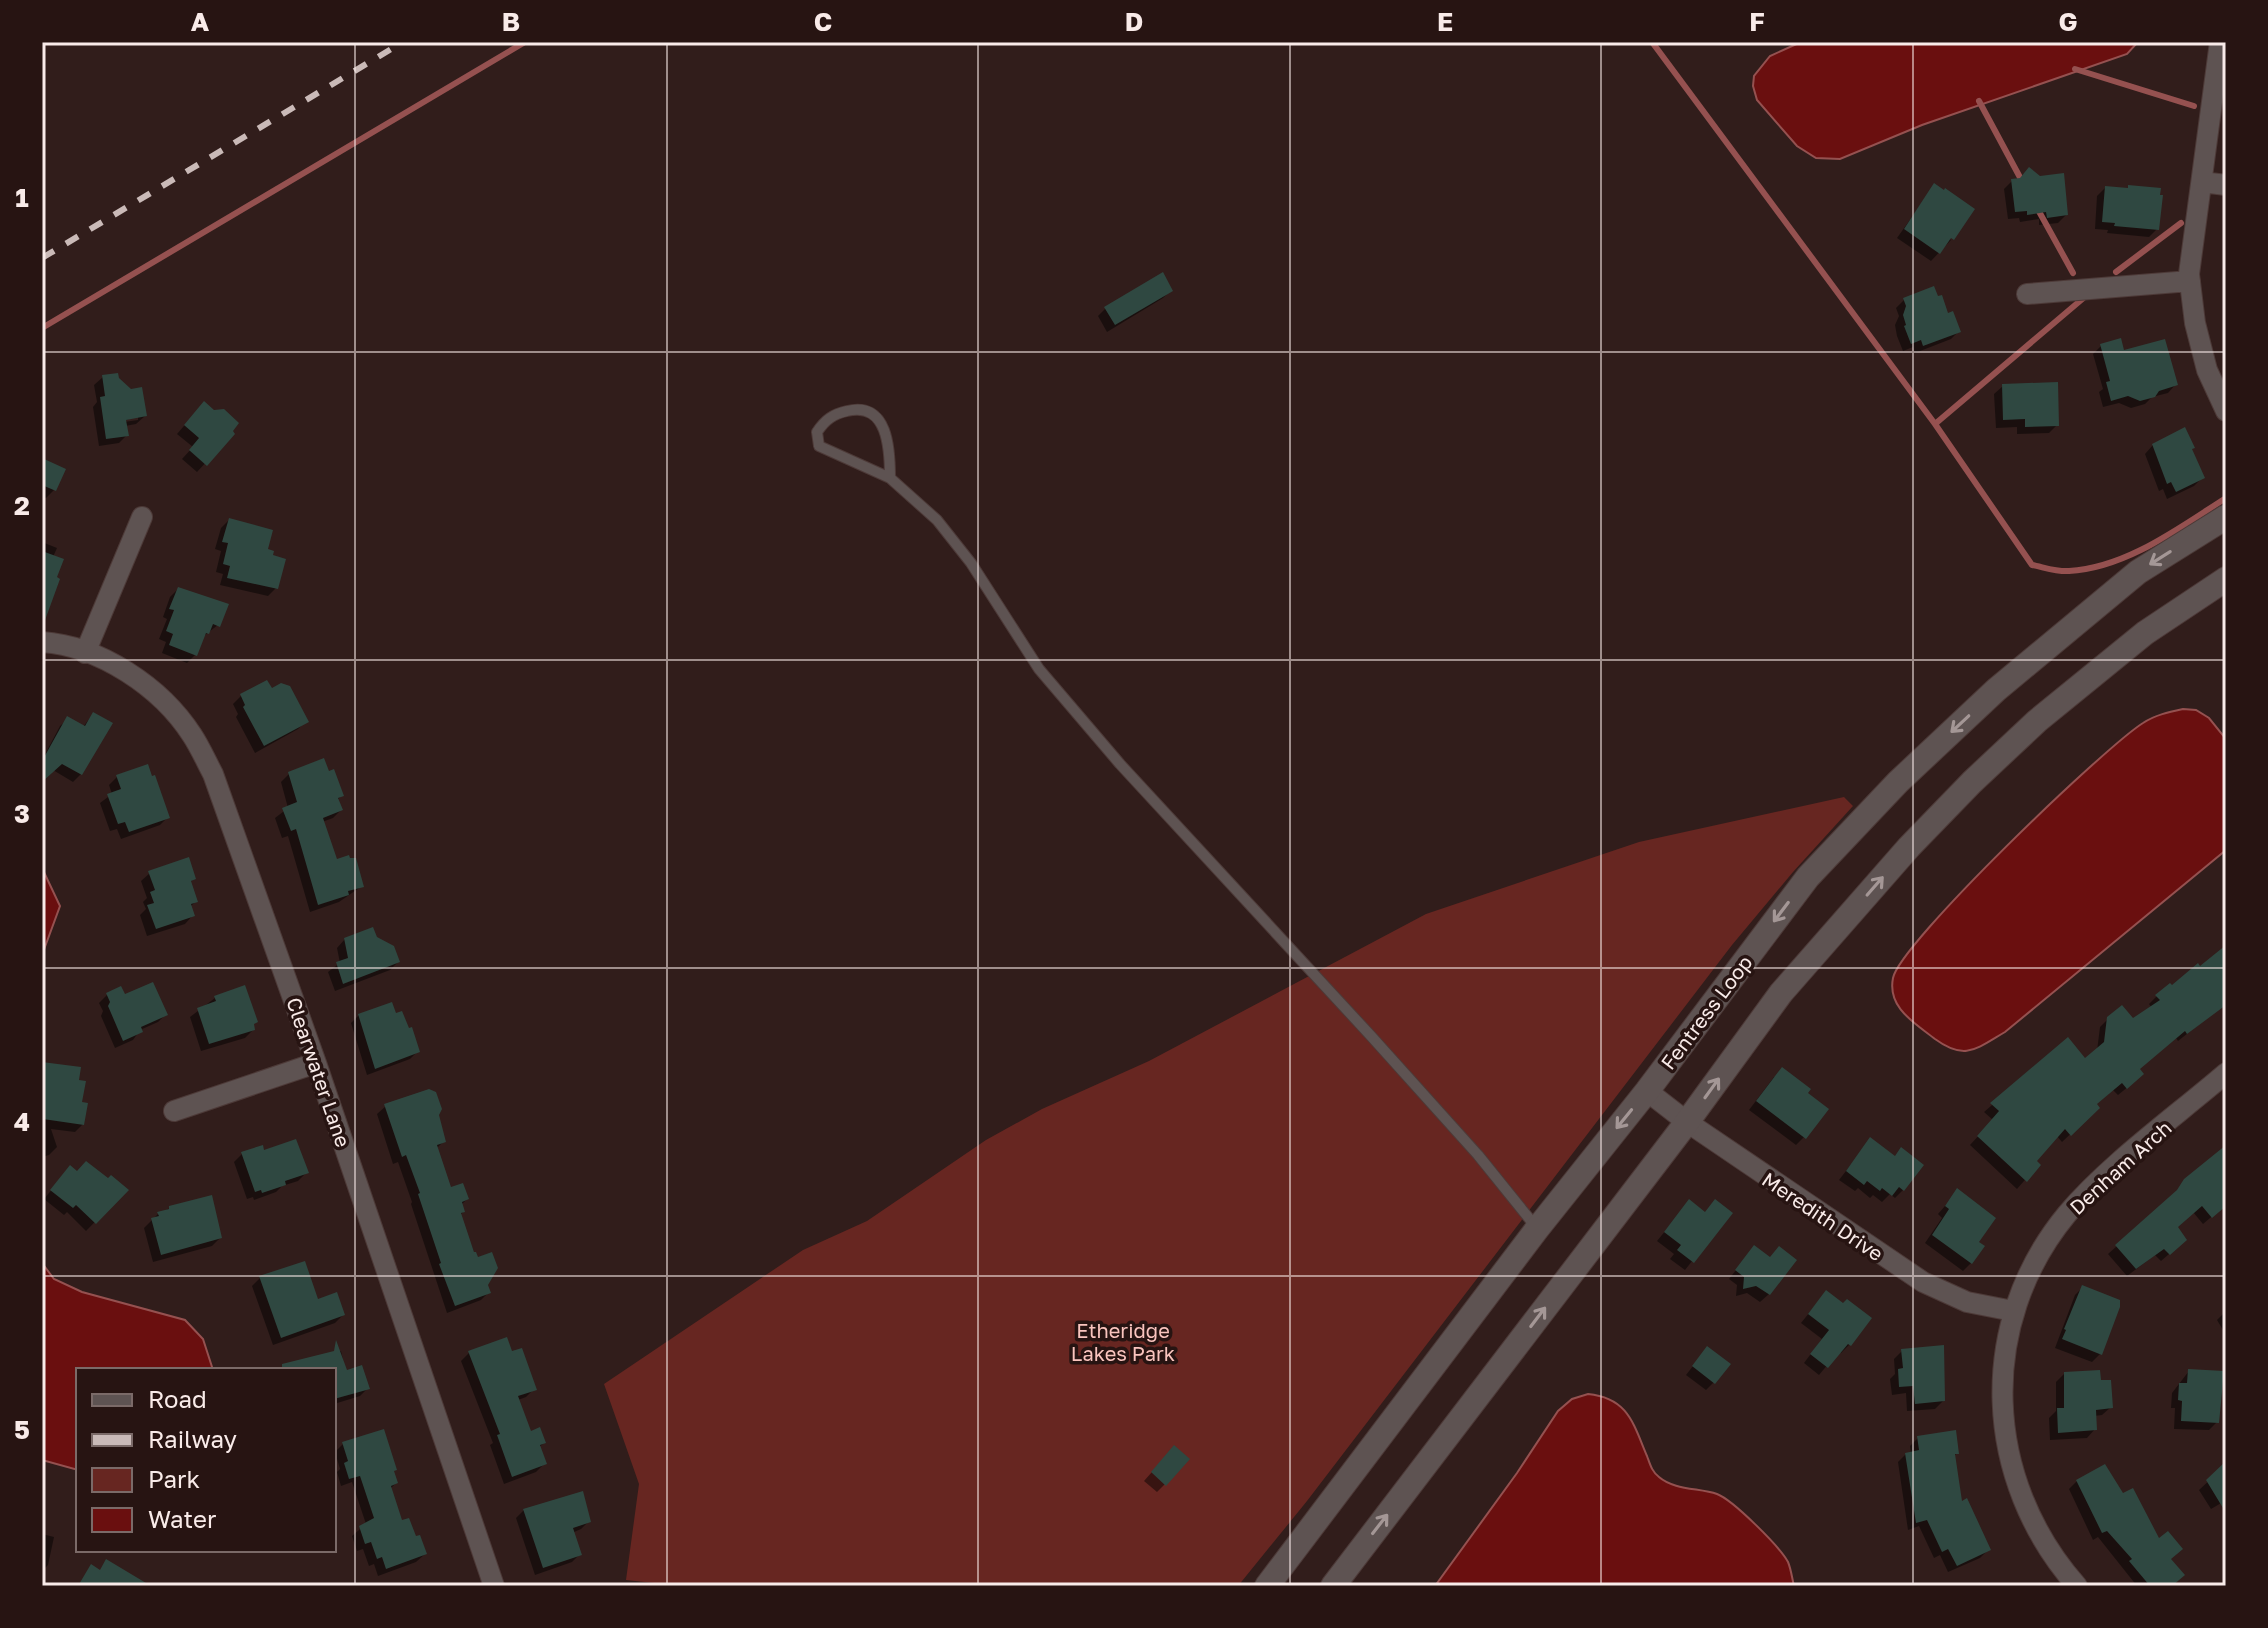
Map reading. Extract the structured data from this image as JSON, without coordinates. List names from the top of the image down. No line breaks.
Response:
{"streets":{"street":["Fentress Loop","Clearwater Lane","Denham Arch","Meredith Drive"]},"crossings":[["Fentress Loop","Meredith Drive"],["Denham Arch","Meredith Drive"]],"parks":["Etheridge Lakes Park"],"legend":["Road","Railway","Park","Water"],"grid":{"columns":["A","B","C","D","E","F","G"],"rows":["1","2","3","4","5"]}}
